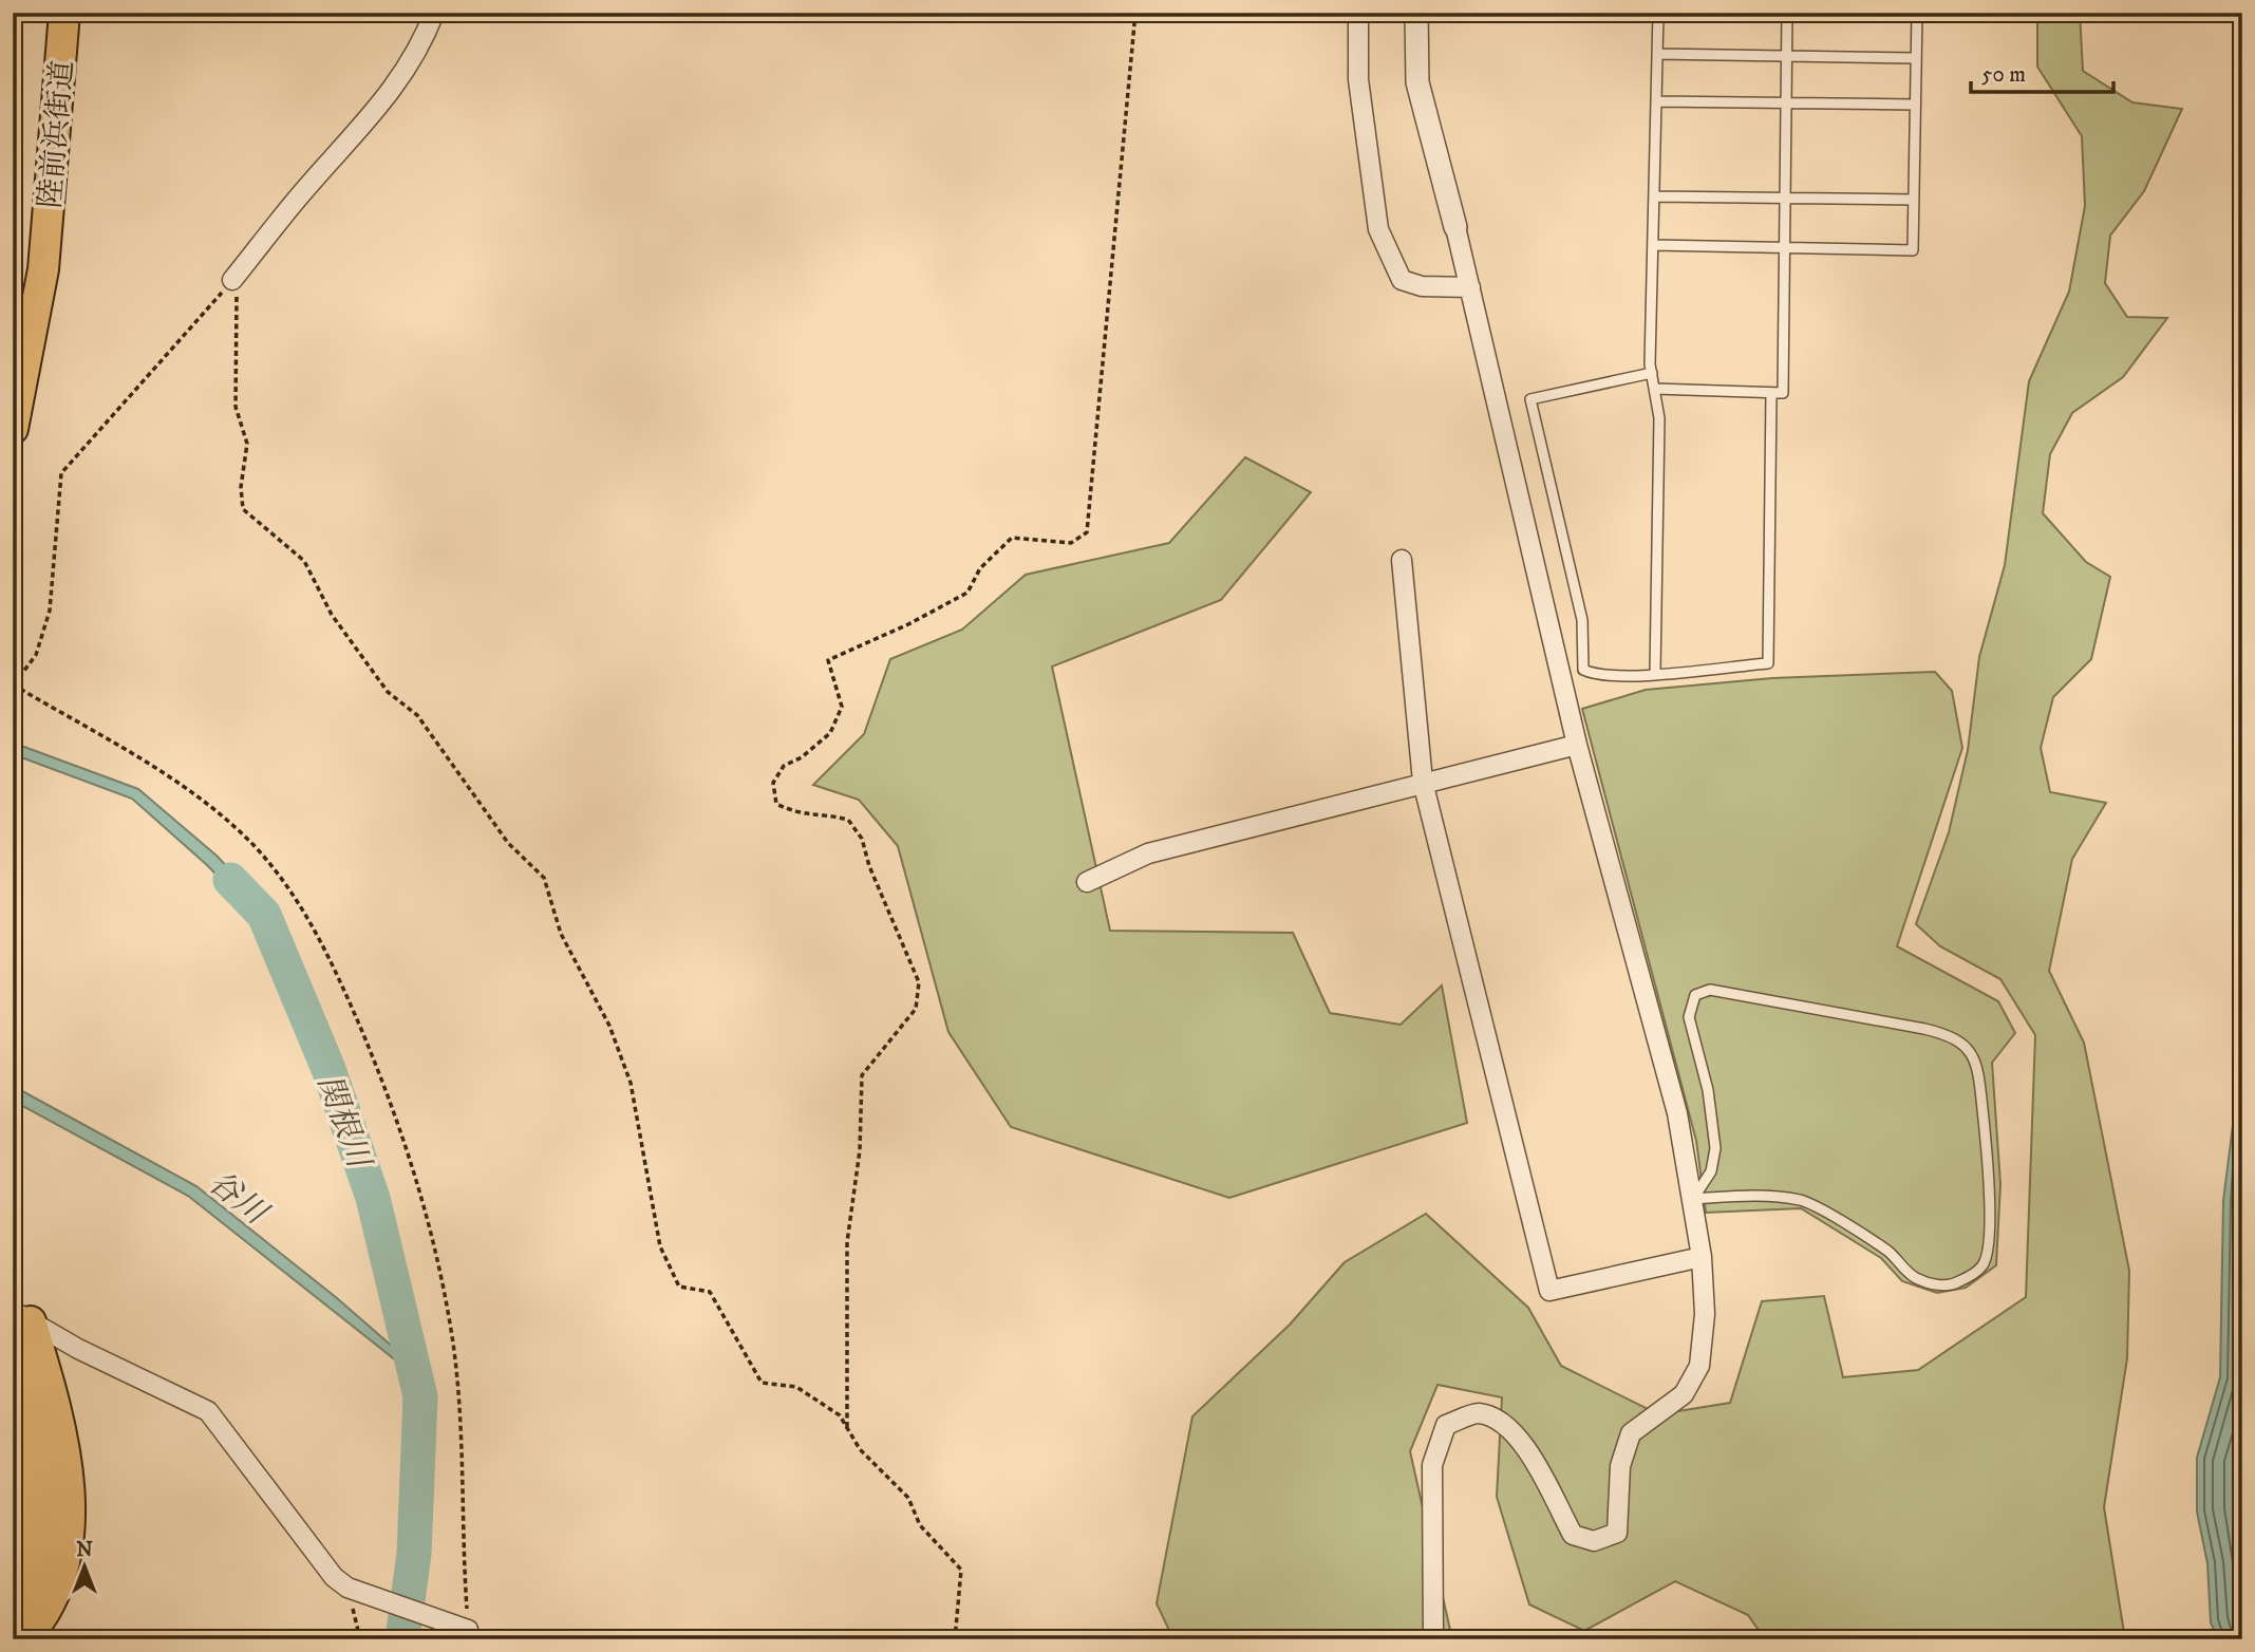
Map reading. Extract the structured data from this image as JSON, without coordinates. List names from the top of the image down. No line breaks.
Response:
{"streets":{"main road":["陸前浜街道"]},"water":["関根川","谷川"],"scale_bar":"50 m","north":"top"}
